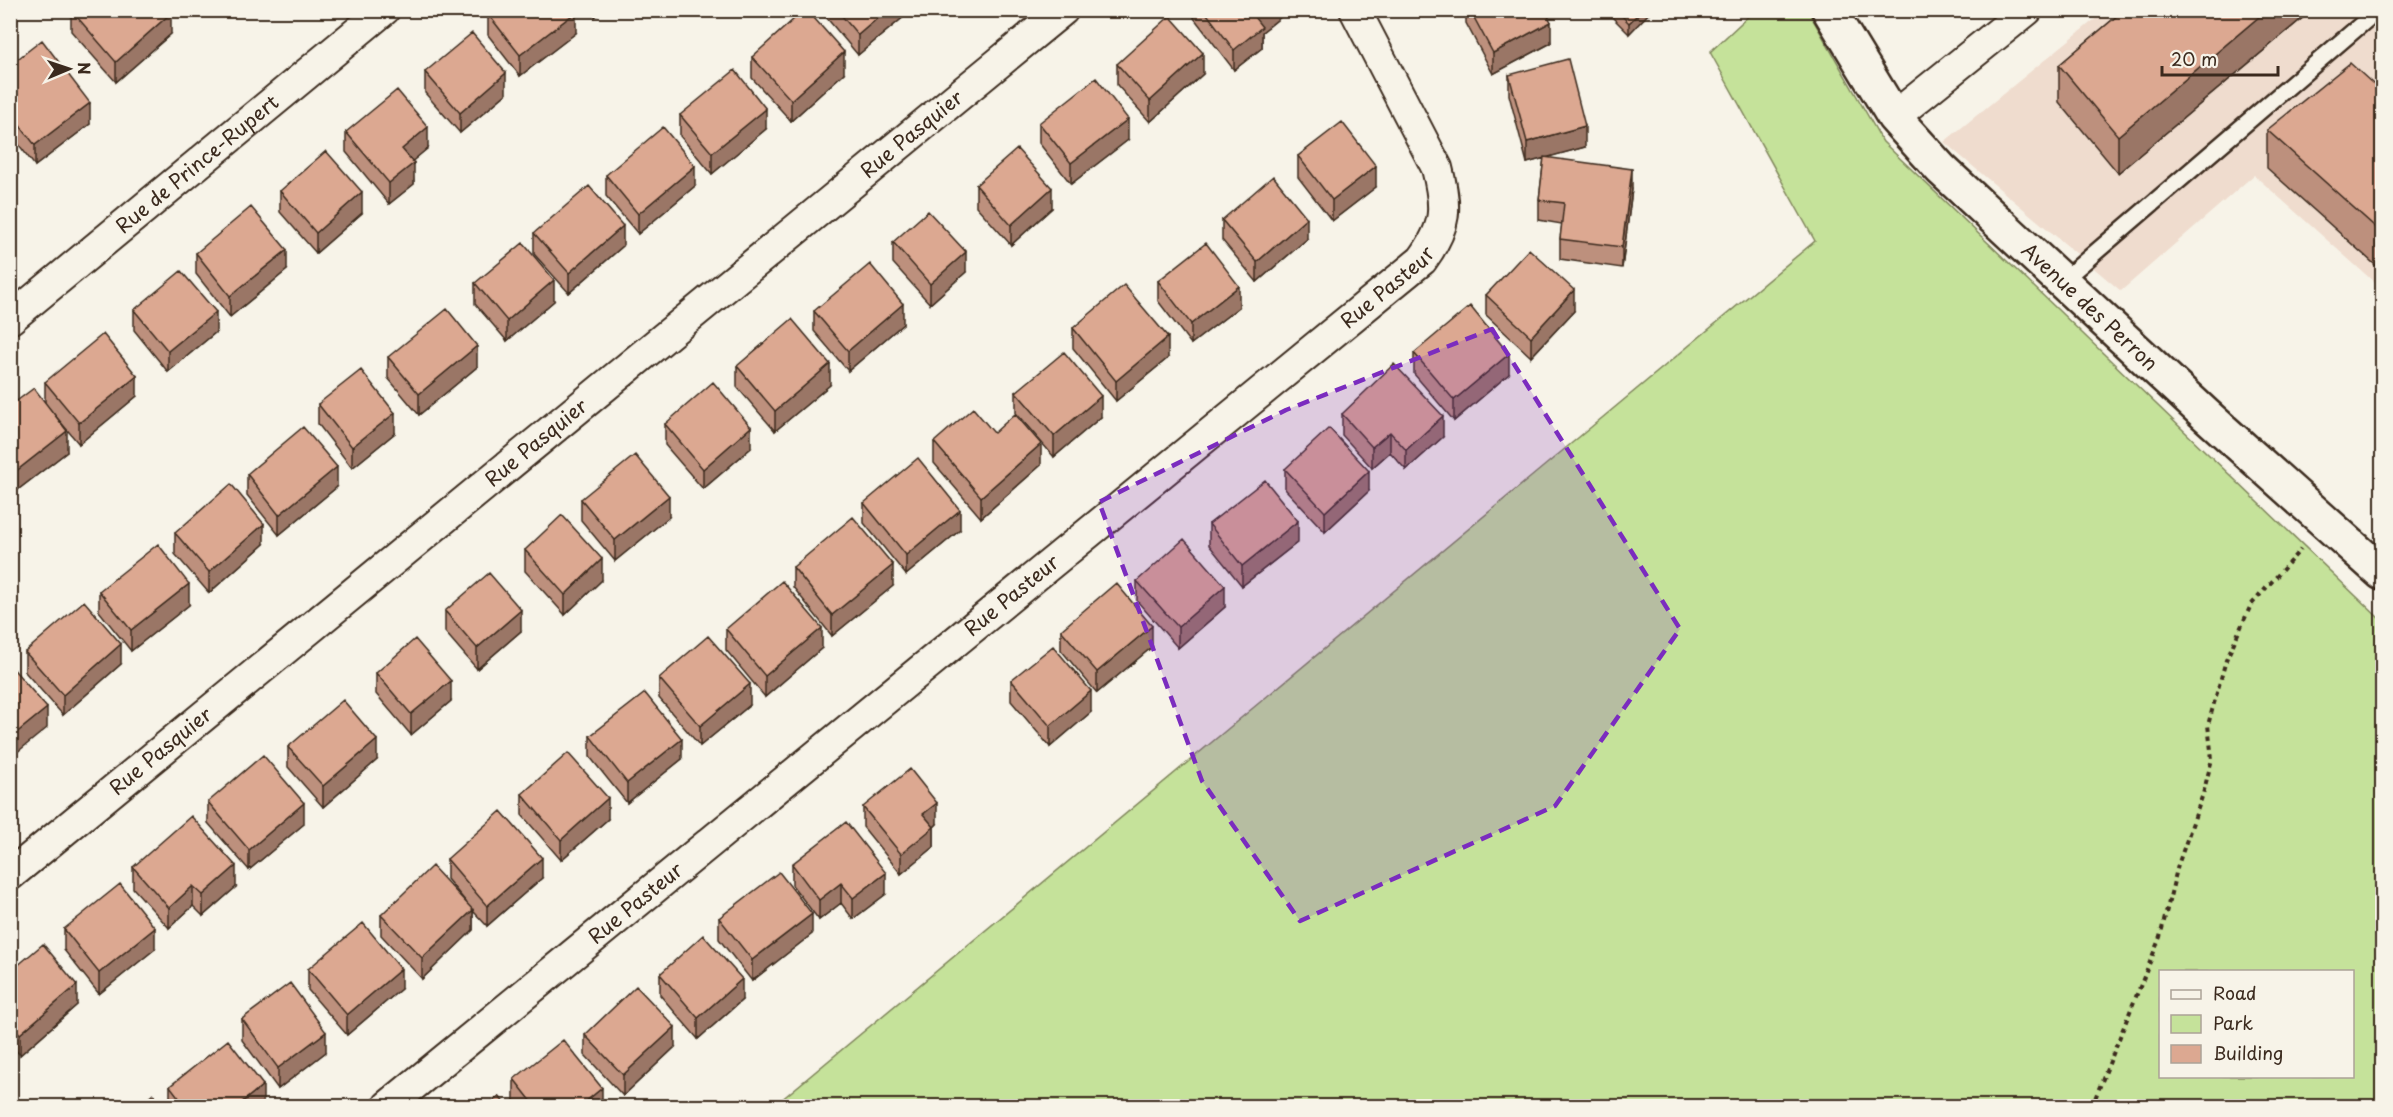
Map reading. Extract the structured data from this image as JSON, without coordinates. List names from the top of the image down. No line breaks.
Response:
{"streets":{"street":["Rue Pasquier","Rue de Prince-Rupert","Rue Pasteur","Avenue des Perron"]},"legend":["Road","Park","Building"],"scale_bar":"20 m","north":"right"}
